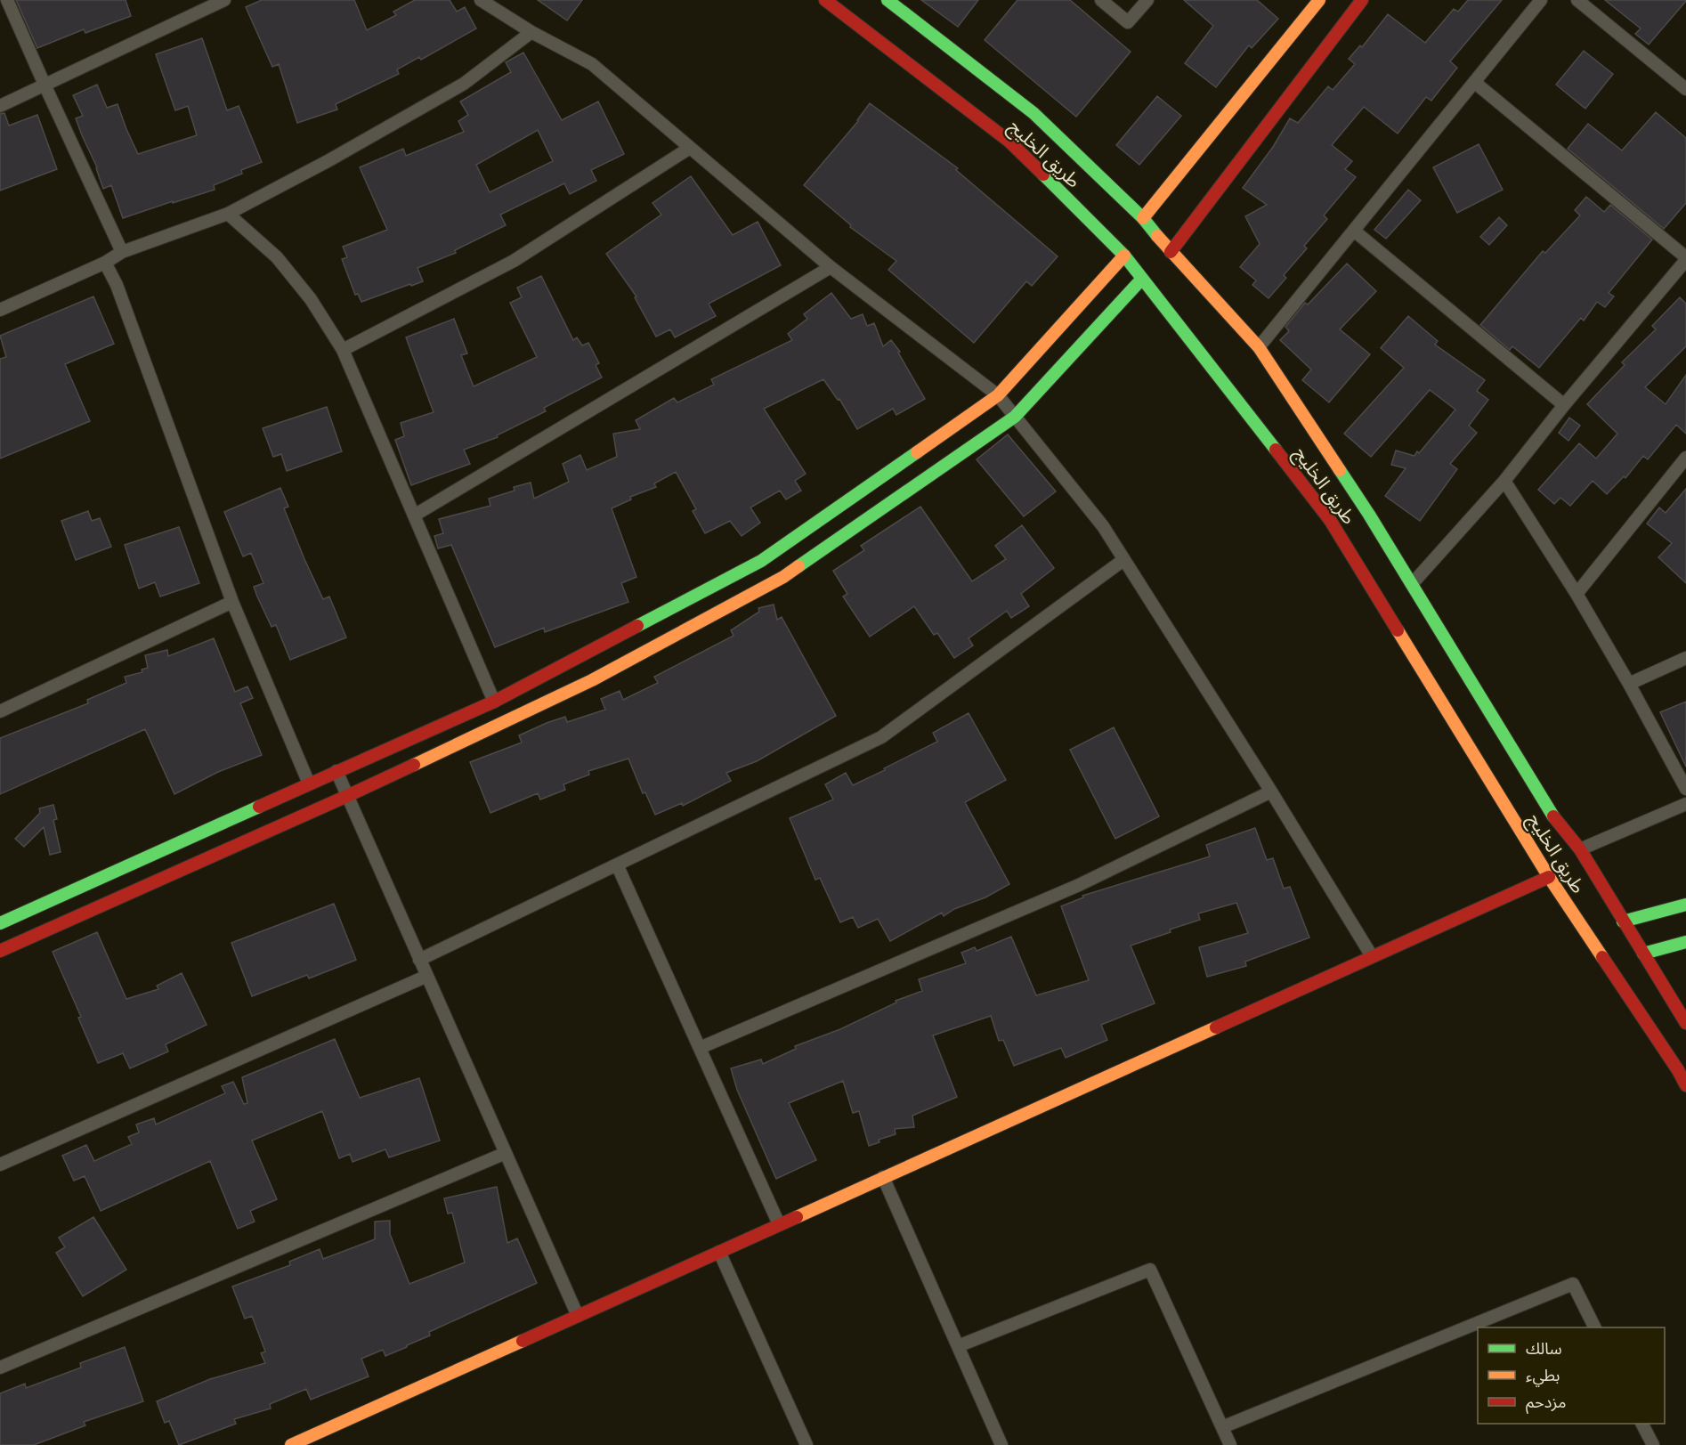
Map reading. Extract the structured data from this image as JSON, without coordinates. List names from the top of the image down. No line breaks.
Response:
{"streets":{"street":["طريق الخليج"]},"legend":["سالك","بطيء","مزدحم"]}
